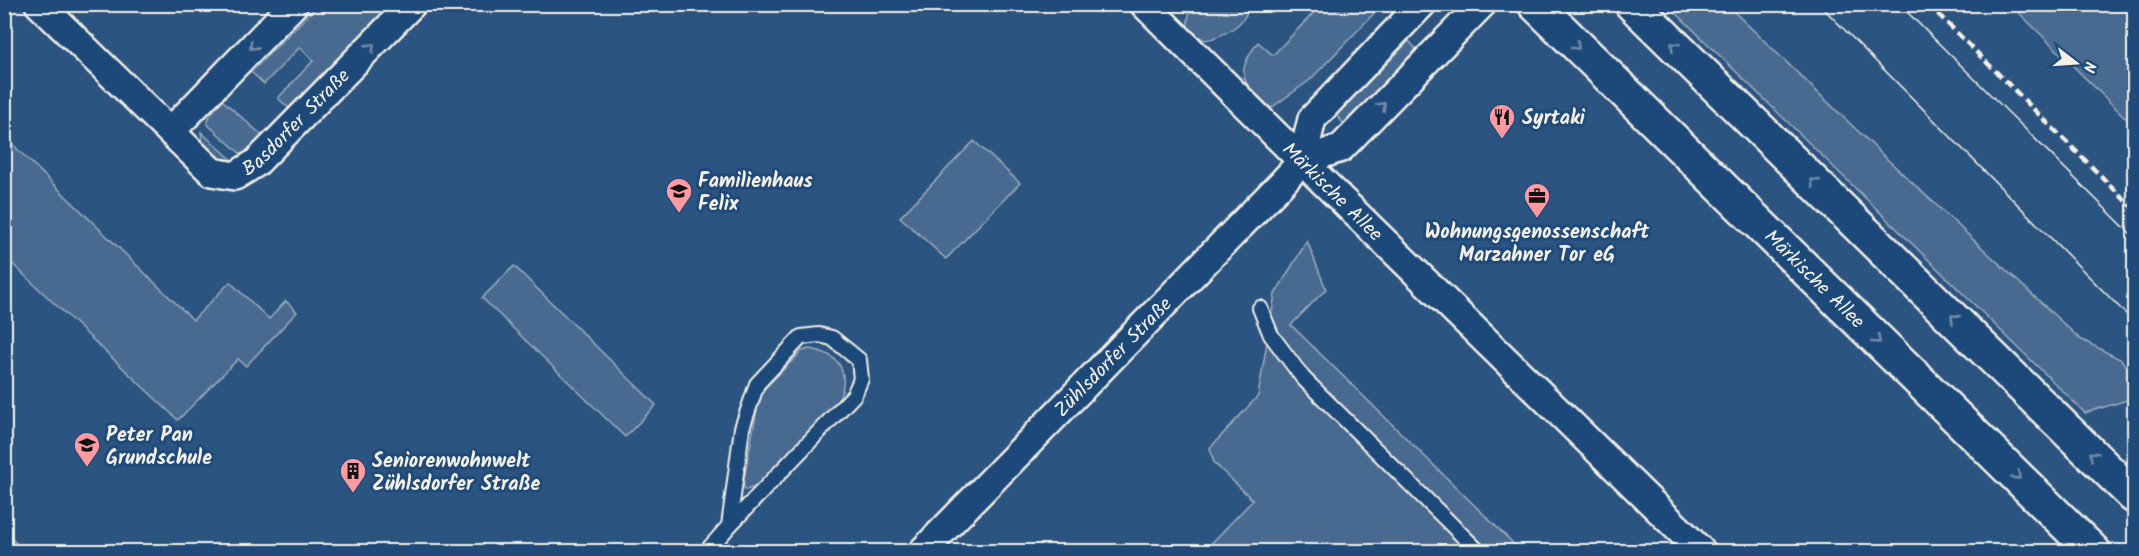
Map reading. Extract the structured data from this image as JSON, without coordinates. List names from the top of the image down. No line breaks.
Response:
{"streets":{"main road":["Märkische Allee"],"street":["Basdorfer Straße","Zühlsdorfer Straße"]},"crossings":[["Märkische Allee","Zühlsdorfer Straße"]],"one_way":["Basdorfer Straße"],"places":{"restaurant":["Syrtaki"],"school or university":["Familienhaus Felix","Peter Pan Grundschule"],"office":["Wohnungsgenossenschaft Marzahner Tor eG"],"building":["Seniorenwohnwelt Zühlsdorfer Straße"]},"north":"right"}
